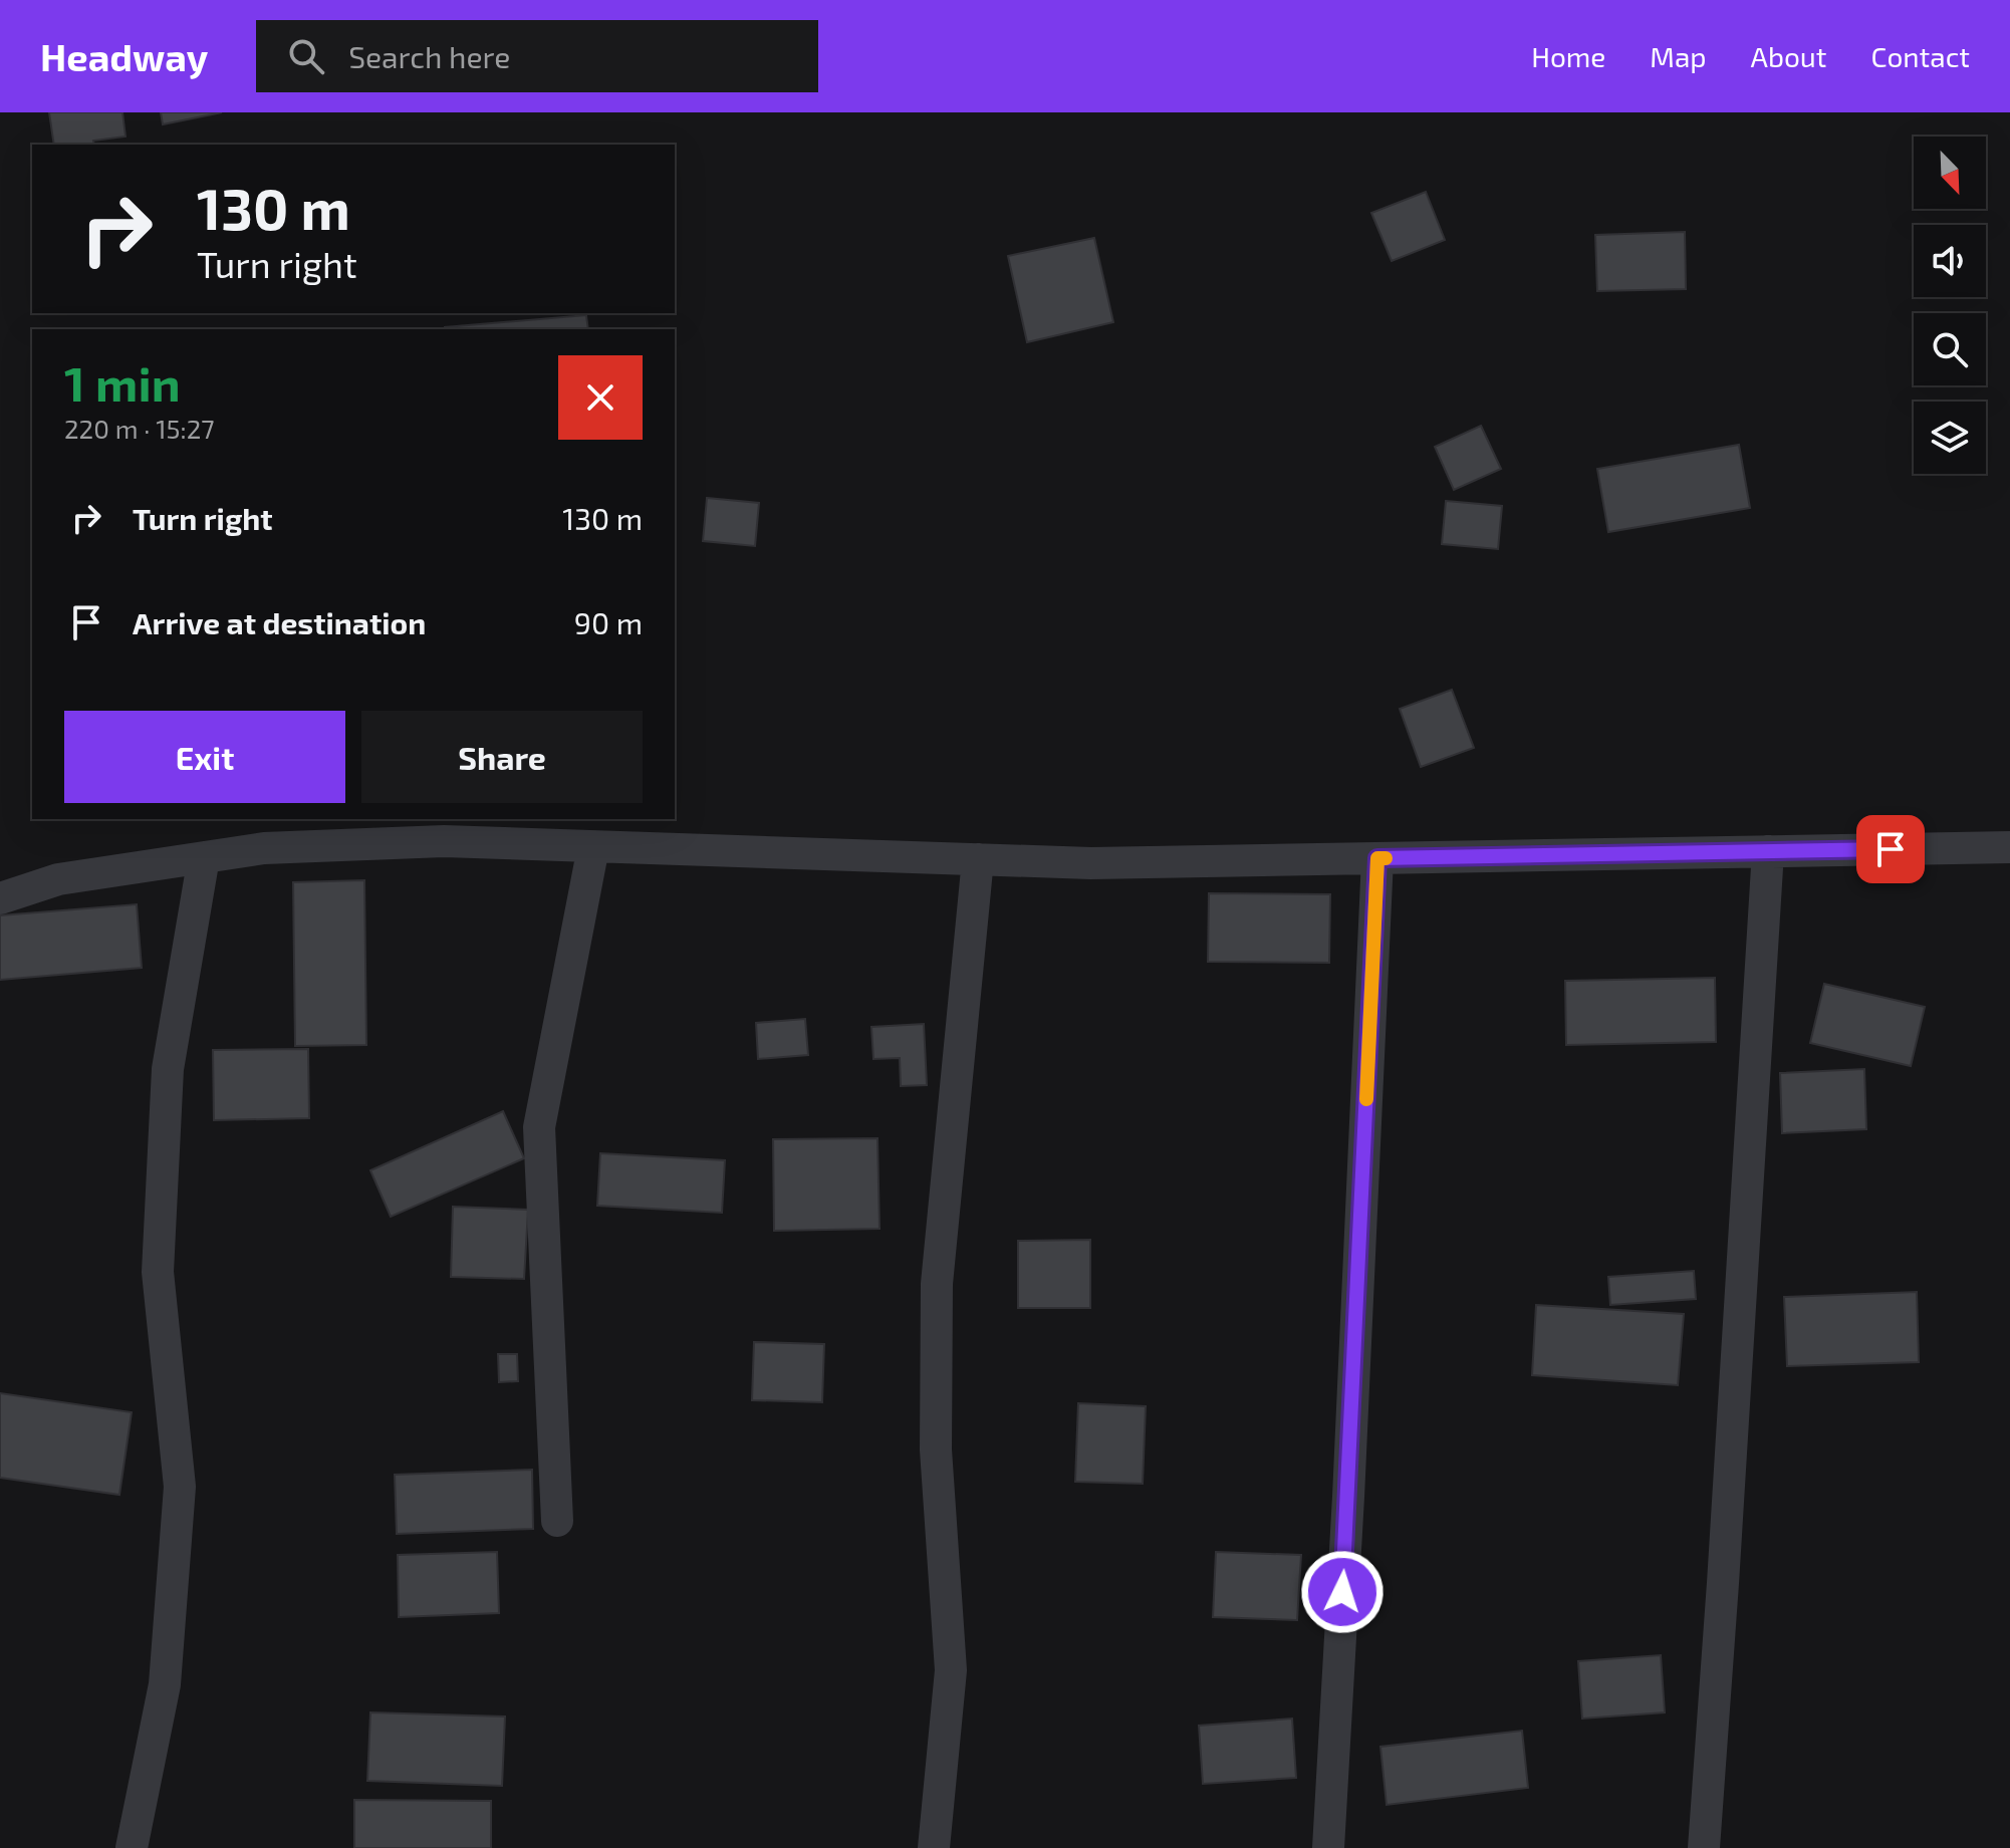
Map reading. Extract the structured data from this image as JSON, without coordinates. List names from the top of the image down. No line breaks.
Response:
{"north":"bottom right","page":{"header":"Headway","search":"Search here","nav":["Home","Map","About","Contact"],"turn":["130 m","Turn right"],"heading":["1 min","220 m · 15:27"],"list":[{"name":"Turn right","value":"130 m"},{"name":"Arrive at destination","value":"90 m"}],"buttons":["Exit","Share"]}}
